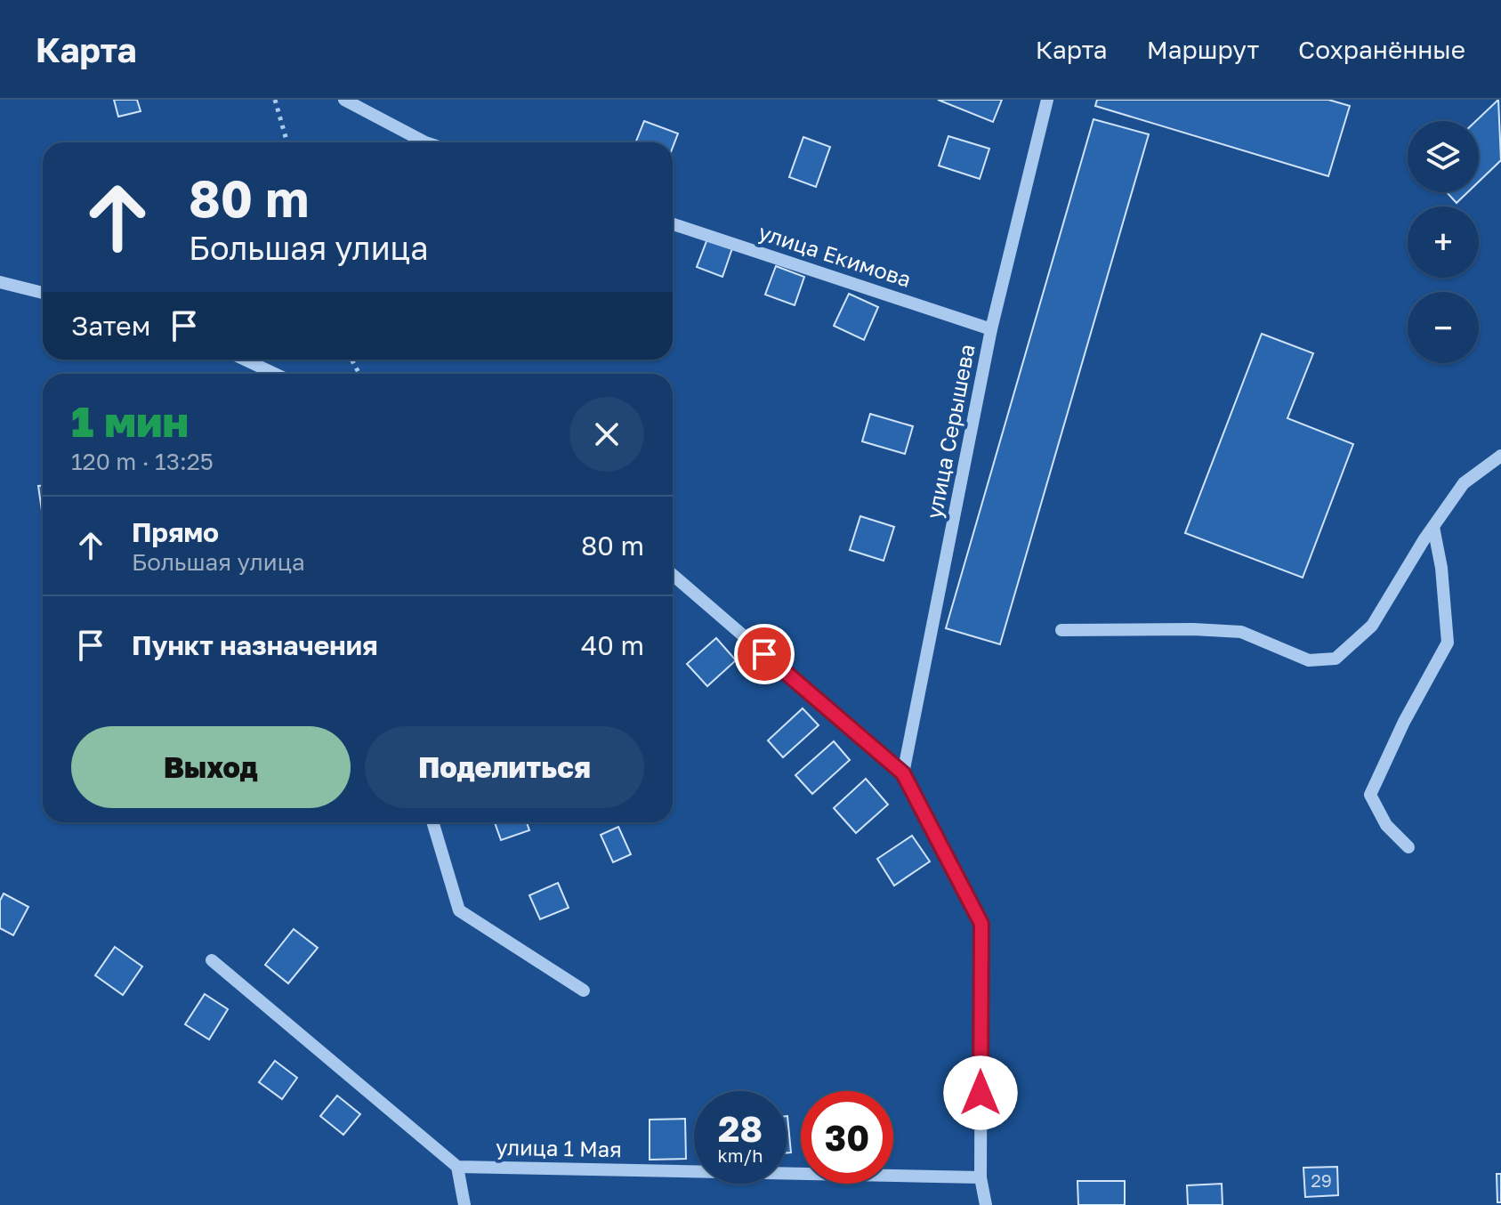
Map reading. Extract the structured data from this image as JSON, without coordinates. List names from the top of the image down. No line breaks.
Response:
{"streets":{"street":["улица Екимова","улица Серышева","улица 1 Мая"]},"crossings":[["улица Екимова","улица Серышева"]],"house_numbers":["29"],"page":{"header":"Карта","nav":["Карта","Маршрут","Сохранённые"],"map_buttons":["+","−"],"turn":["80 m","Большая улица"],"then":"Затем","heading":["1 мин","120 m · 13:25"],"list":[{"name":"Прямо","note":"Большая улица","value":"80 m"},{"name":"Пункт назначения","value":"40 m"}],"buttons":["Выход","Поделиться"],"speed":"28 km/h","limit":"30"}}
